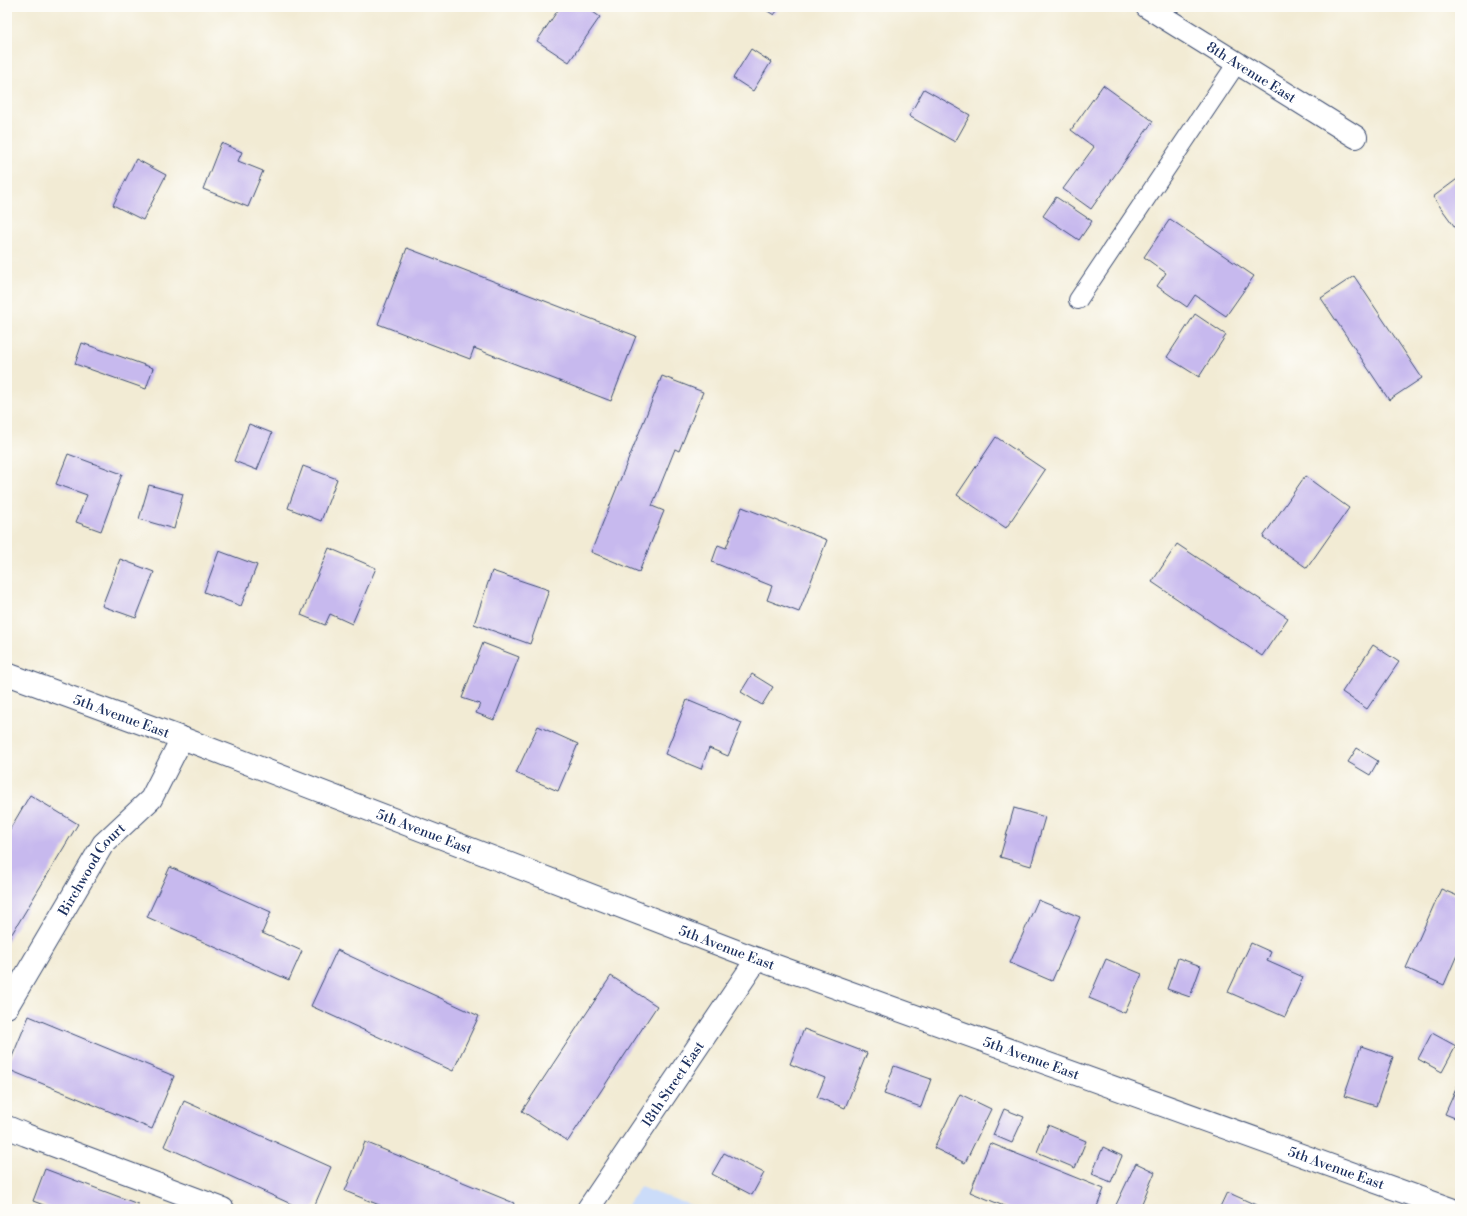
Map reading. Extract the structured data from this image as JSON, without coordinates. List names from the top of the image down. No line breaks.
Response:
{"streets":{"street":["8th Avenue East","5th Avenue East","Birchwood Court","18th Street East"]},"crossings":[["5th Avenue East","Birchwood Court"],["5th Avenue East","18th Street East"]]}
